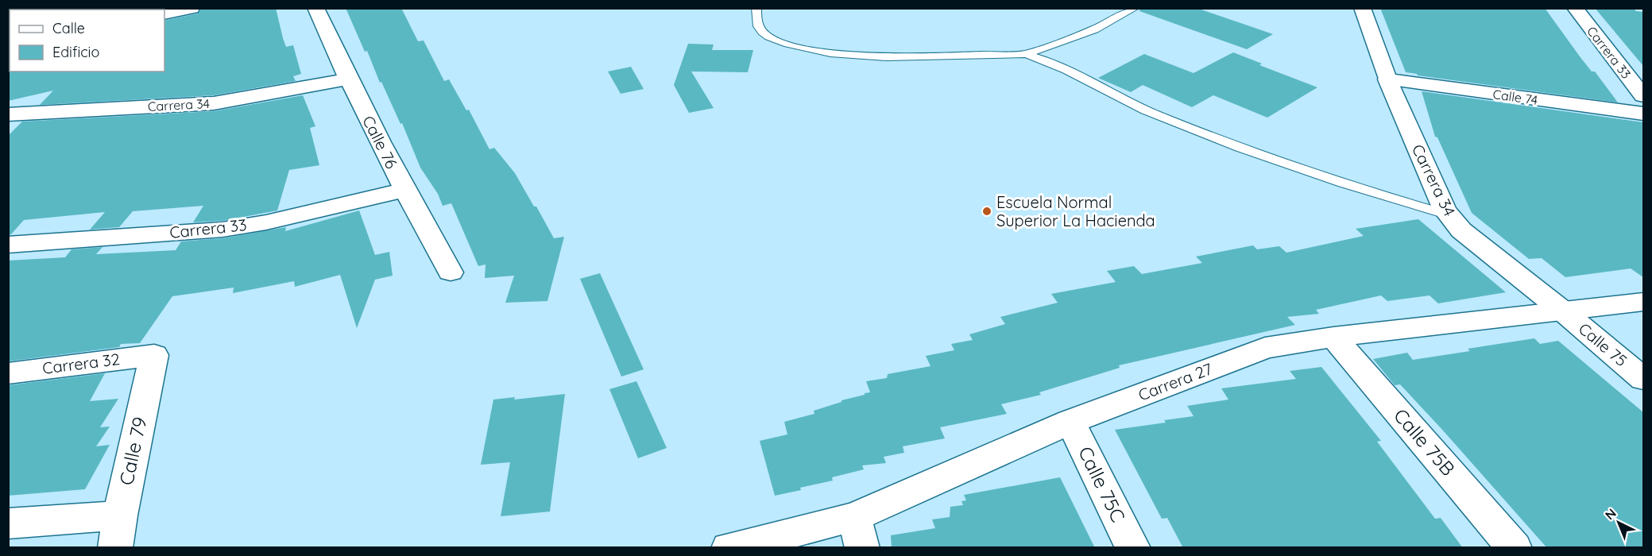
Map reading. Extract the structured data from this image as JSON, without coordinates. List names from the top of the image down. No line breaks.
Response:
{"streets":{"street":["Carrera 33","Calle 74","Carrera 34","Calle 76","Calle 75","Carrera 32","Carrera 27","Calle 75B","Calle 79","Calle 75C"]},"crossings":[["Carrera 33","Calle 76"],["Calle 74","Carrera 34"],["Carrera 34","Calle 76"],["Carrera 34","Calle 75"],["Carrera 34","Carrera 27"],["Calle 75","Carrera 27"],["Carrera 32","Calle 79"],["Carrera 27","Calle 75B"],["Carrera 27","Calle 75C"]],"places":["Escuela Normal Superior La Hacienda"],"legend":["Calle","Edificio"],"north":"top left"}
